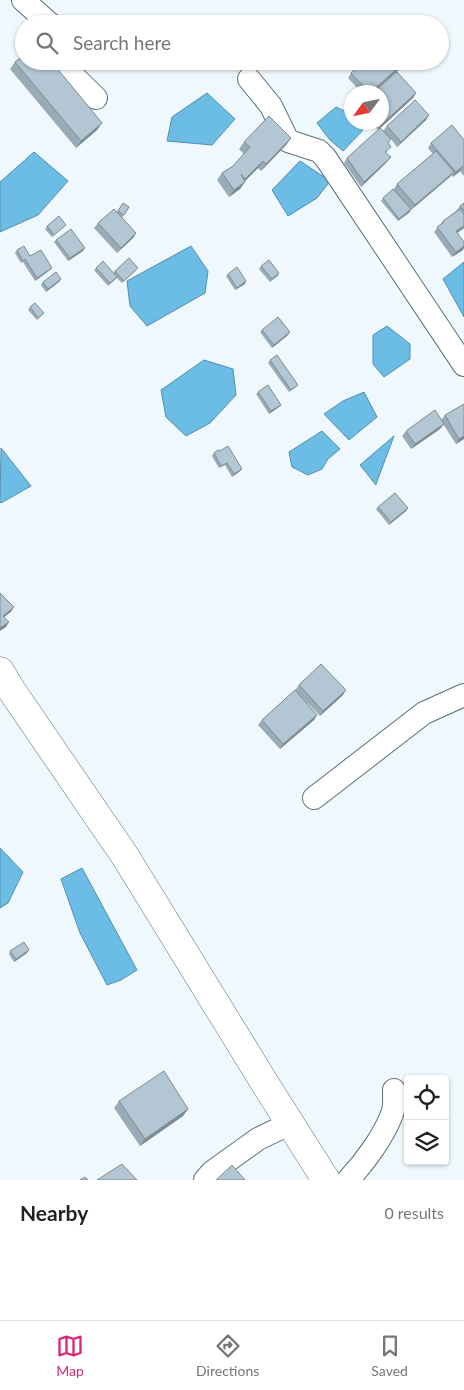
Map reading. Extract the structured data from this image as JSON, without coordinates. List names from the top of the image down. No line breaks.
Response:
{"north":"bottom left","page":{"search":"Search here","heading":["Nearby","0 results"],"nav":["Map","Directions","Saved"]}}
